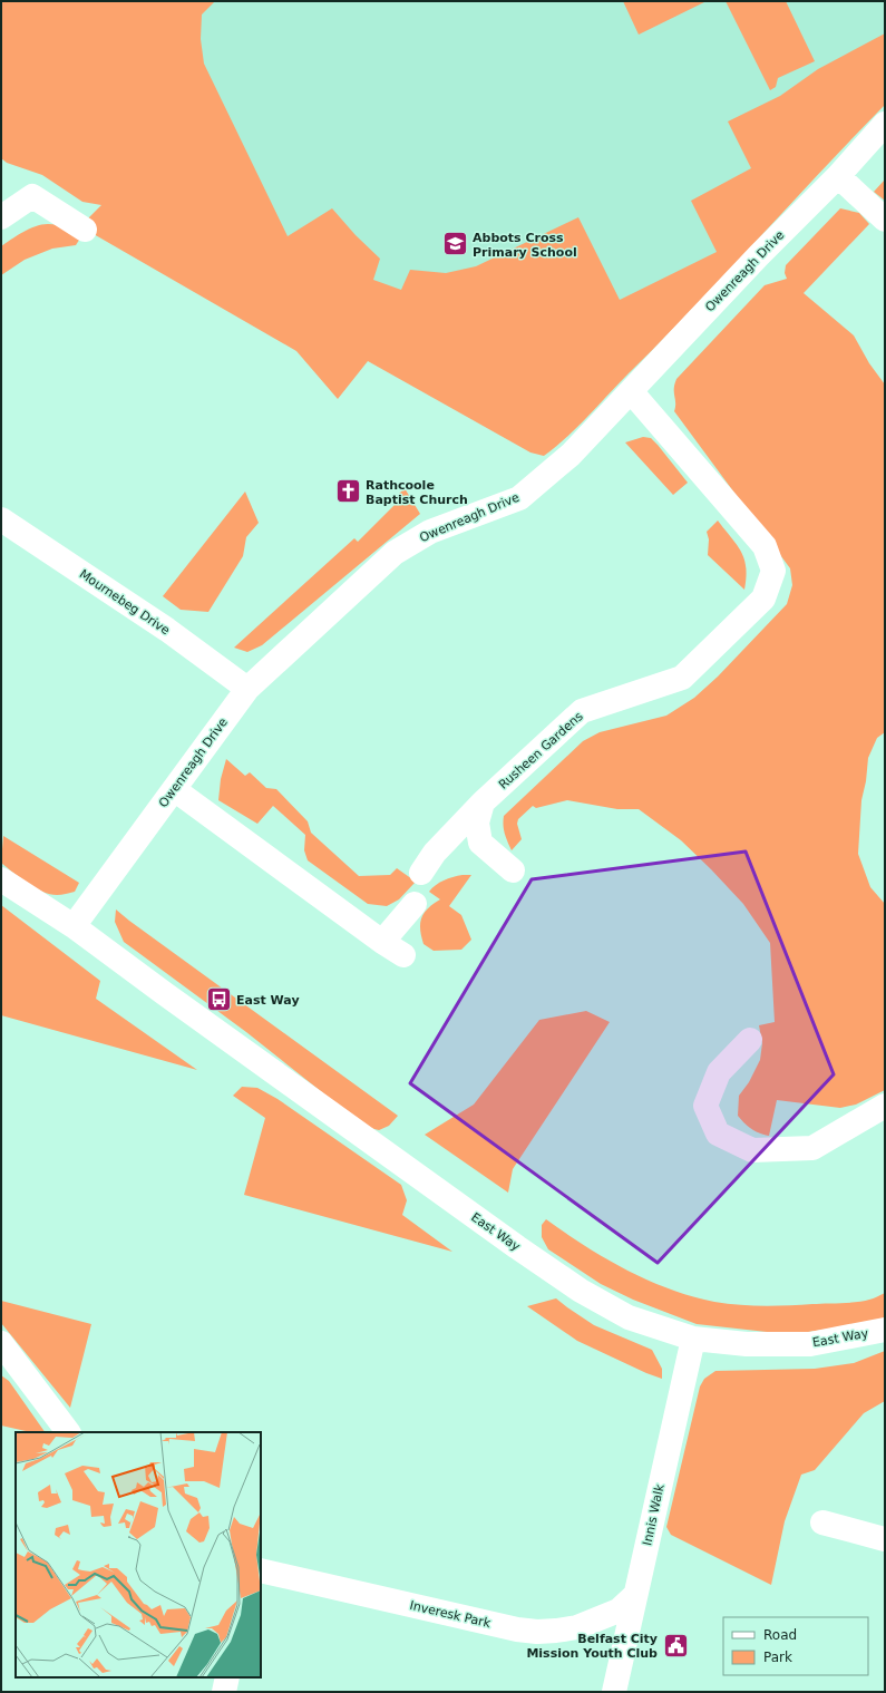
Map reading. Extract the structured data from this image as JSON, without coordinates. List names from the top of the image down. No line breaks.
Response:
{"streets":{"street":["Owenreagh Drive","Mournebeg Drive","Rusheen Gardens","East Way","Innis Walk","Inveresk Park"]},"crossings":[["Owenreagh Drive","Mournebeg Drive"],["Owenreagh Drive","Rusheen Gardens"],["Owenreagh Drive","East Way"],["East Way","Innis Walk"],["Innis Walk","Inveresk Park"]],"places":{"school or university":["Abbots Cross Primary School"],"church":["Rathcoole Baptist Church"],"bus stop":["East Way"],"public building":["Belfast City Mission Youth Club"]},"legend":["Road","Park"]}
